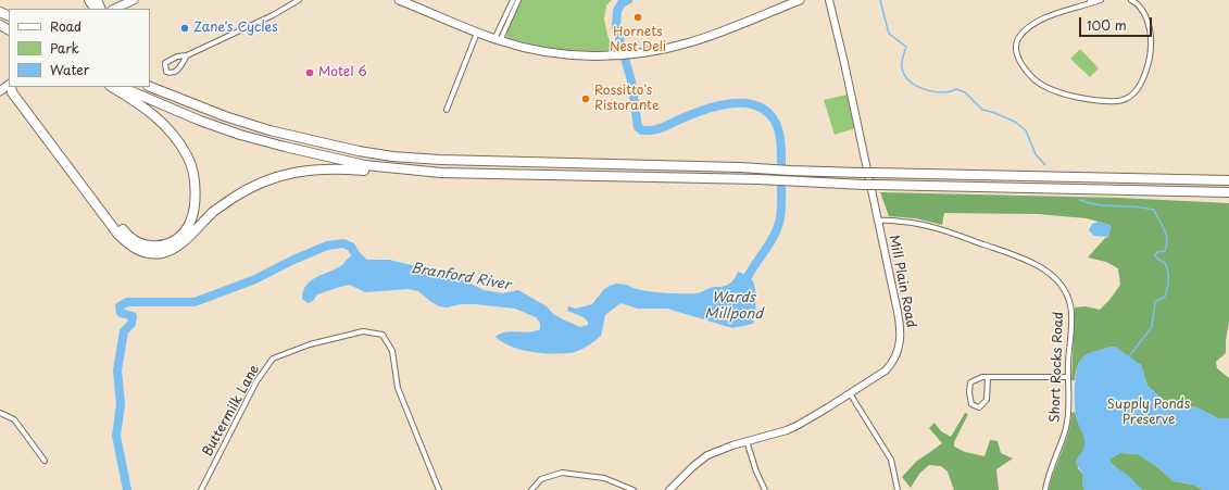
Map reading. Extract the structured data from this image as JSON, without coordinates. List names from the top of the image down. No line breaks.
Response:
{"streets":{"street":["Mill Plain Road","Short Rocks Road","Buttermilk Lane"]},"crossings":[["Mill Plain Road","Short Rocks Road"]],"water":["Branford River","Wards Millpond"],"parks":["Supply Ponds Preserve"],"places":["Hornets Nest Deli","Zane's Cycles","Motel 6","Rossitto's Ristorante"],"legend":["Road","Park","Water"],"scale_bar":"100 m"}
